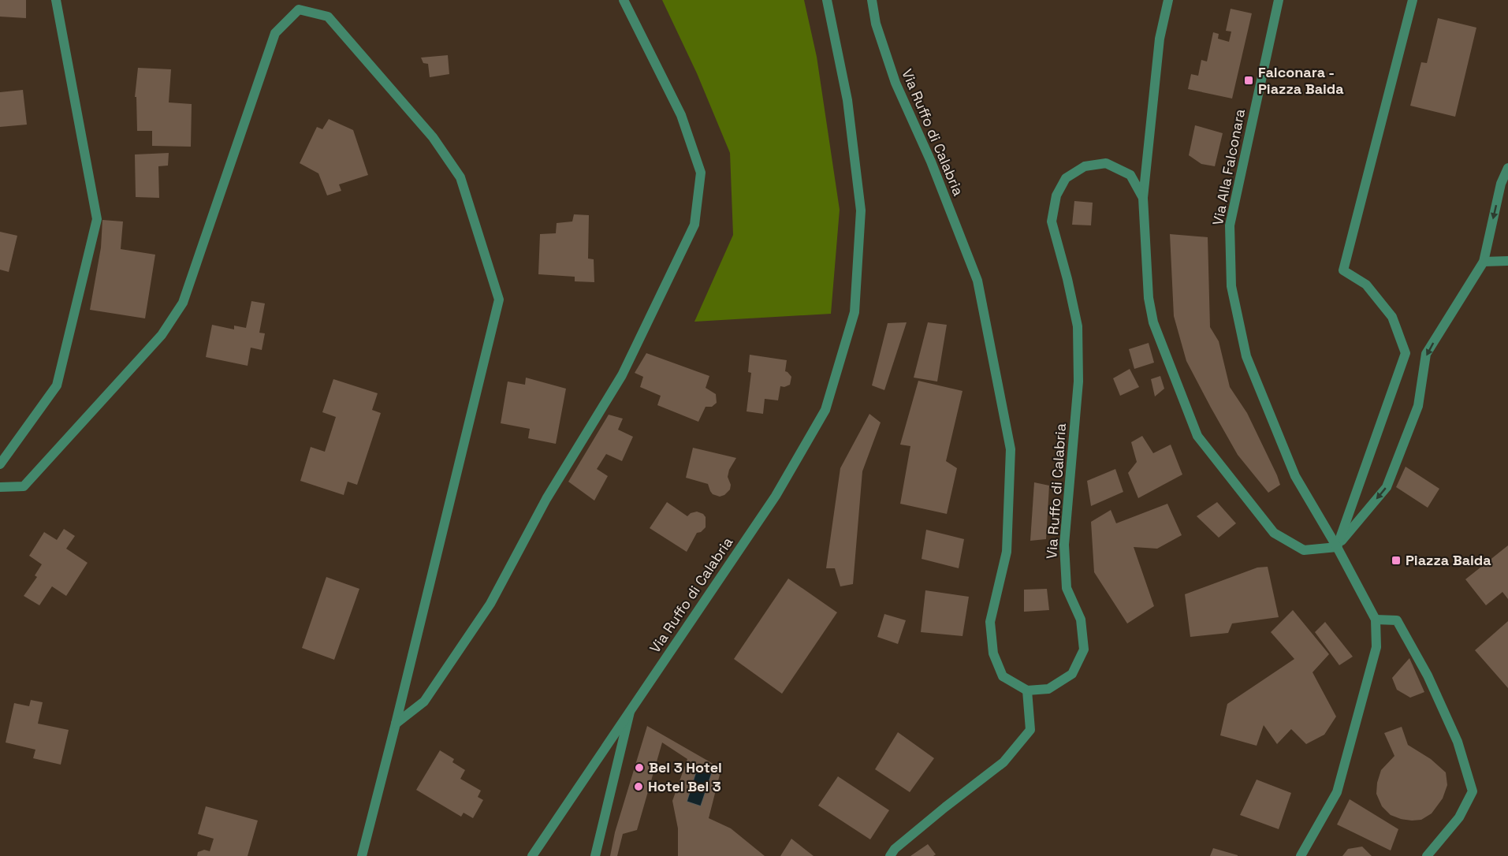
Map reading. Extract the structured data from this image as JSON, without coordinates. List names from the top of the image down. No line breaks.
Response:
{"streets":{"street":["Via Ruffo di Calabria","Via Alla Falconara"]},"crossings":[["Via Ruffo di Calabria","Via Alla Falconara"]],"places":{"transit":["Falconara - Piazza Baida","Piazza Baida"],"other":["Bel 3 Hotel","Hotel Bel 3"]}}
